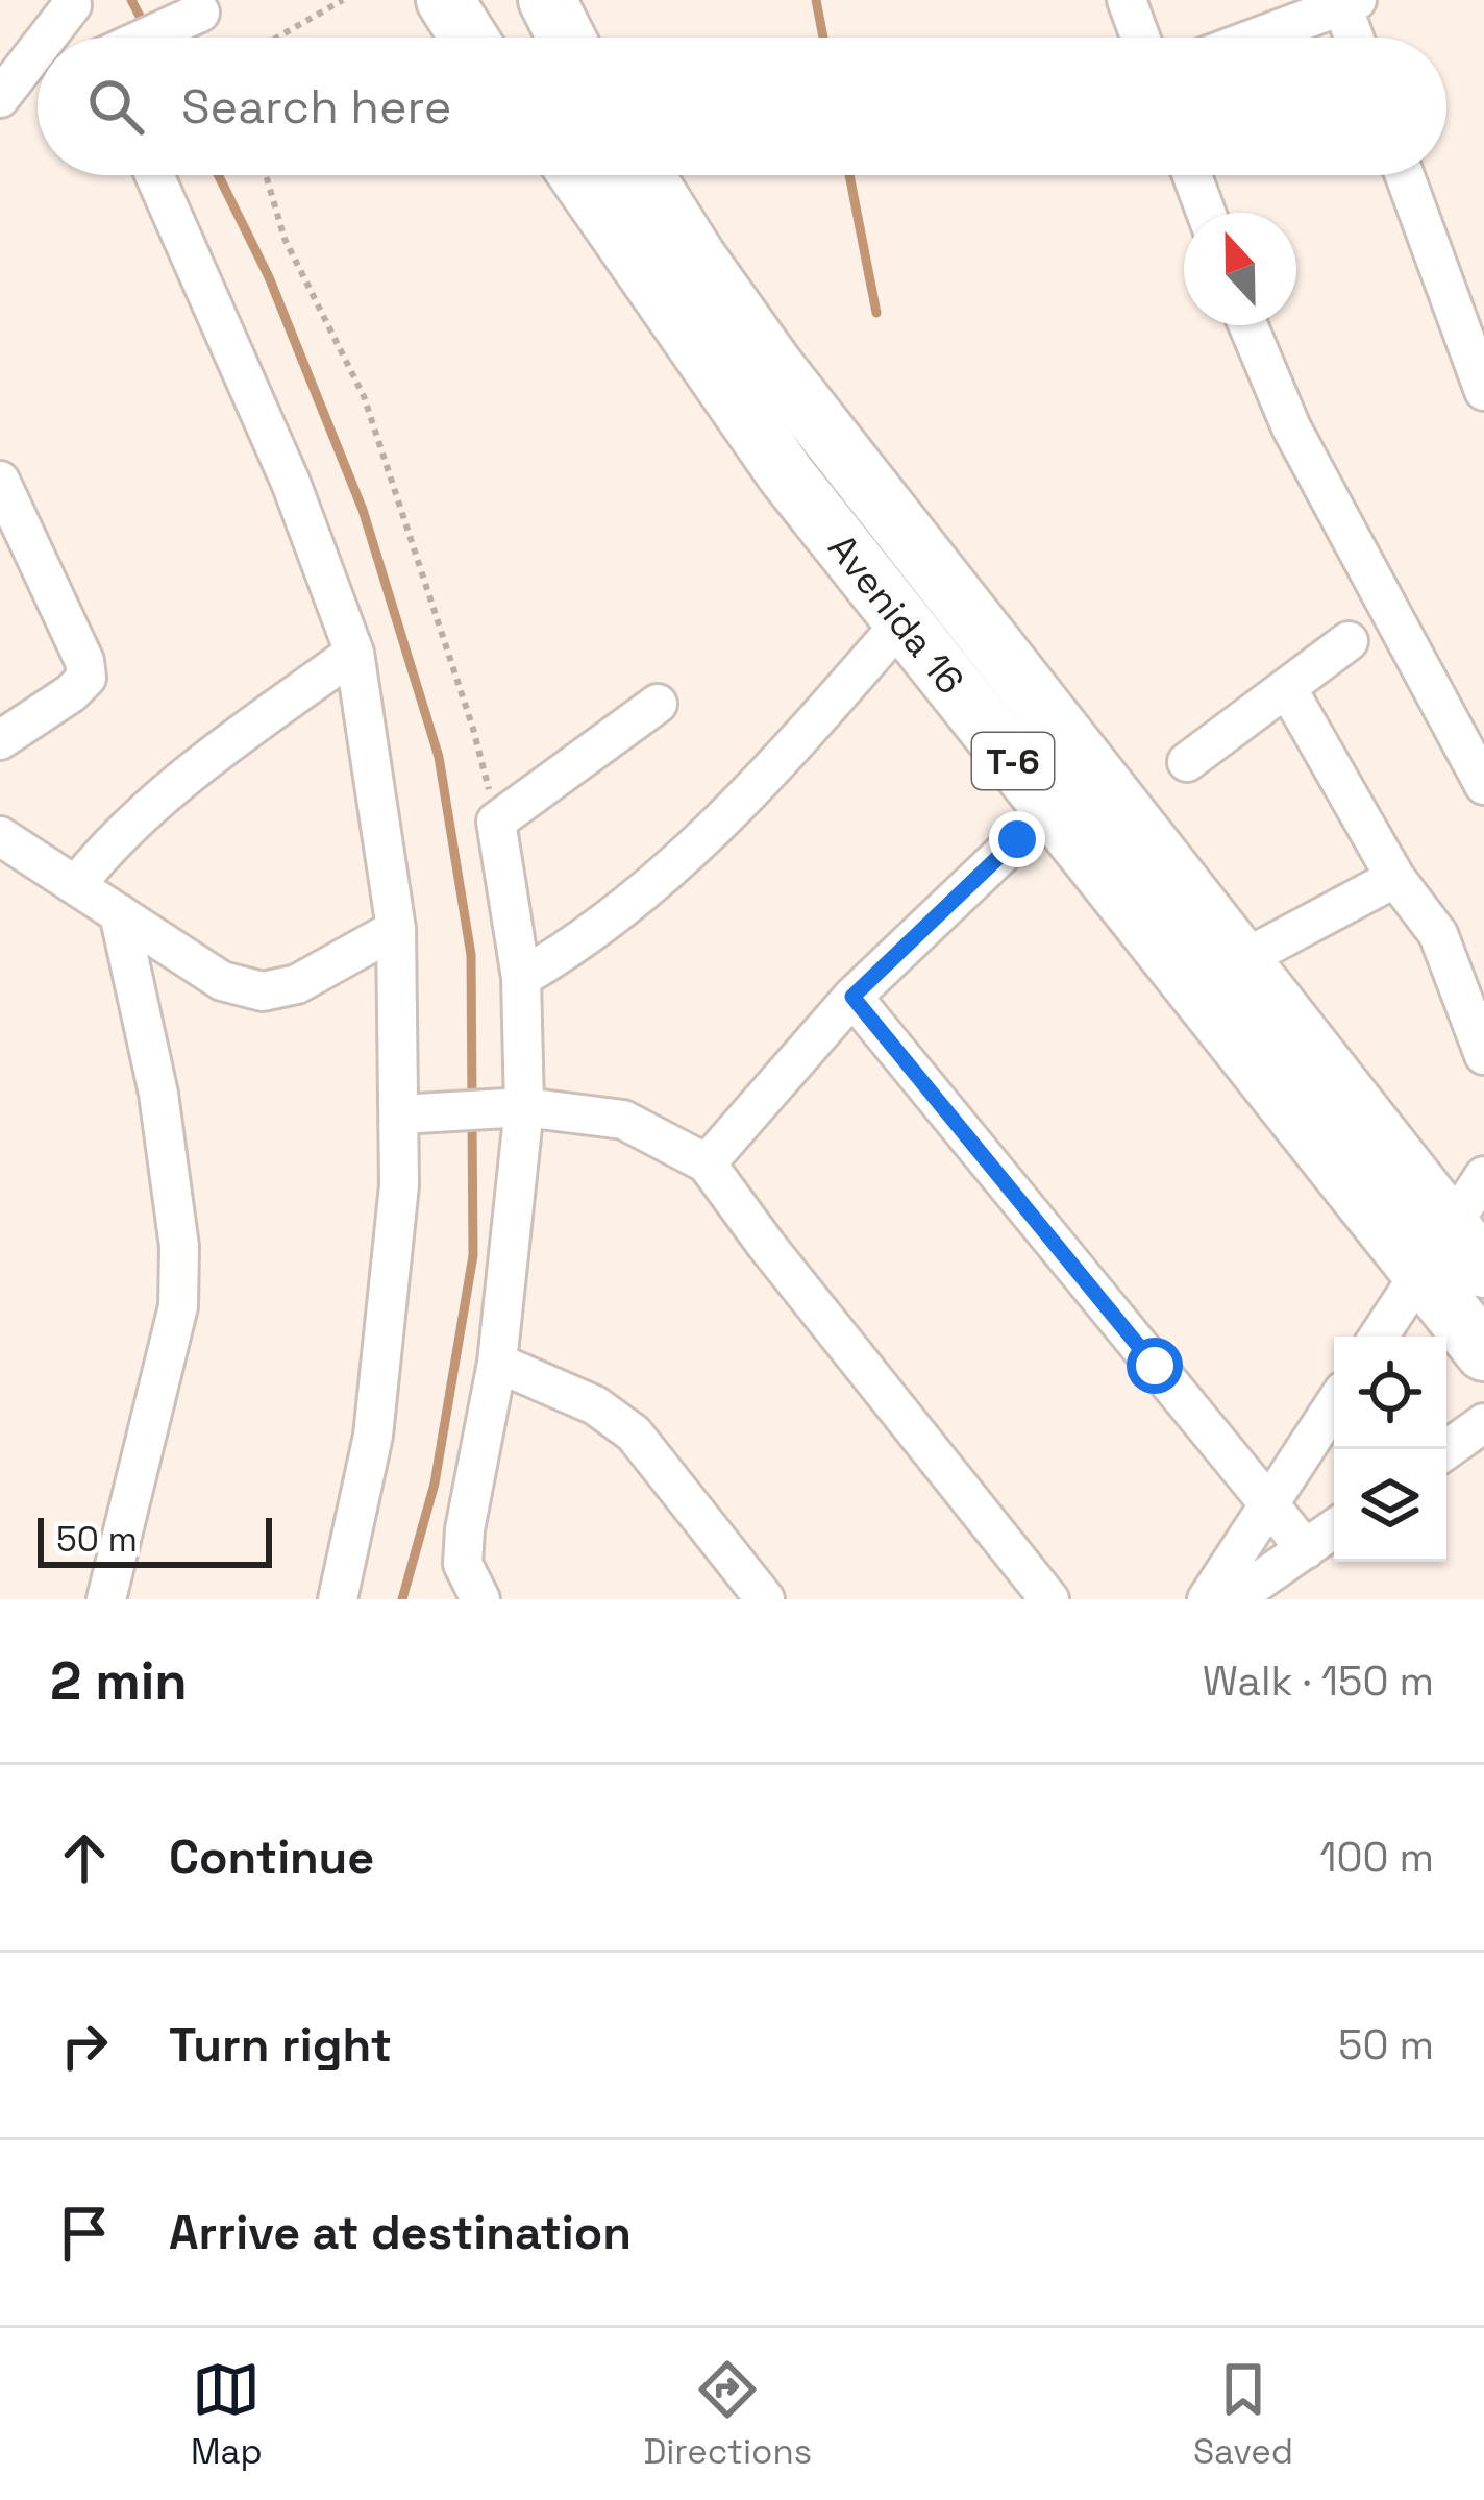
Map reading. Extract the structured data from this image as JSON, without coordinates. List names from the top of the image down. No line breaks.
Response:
{"streets":{"highway":["Avenida 16","T-6"]},"scale_bar":"50 m","north":"top","page":{"search":"Search here","scale":"50 m","heading":["2 min","Walk · 150 m"],"list":[["Continue","100 m"],["Turn right","50 m"],"Arrive at destination"],"nav":["Map","Directions","Saved"]}}
